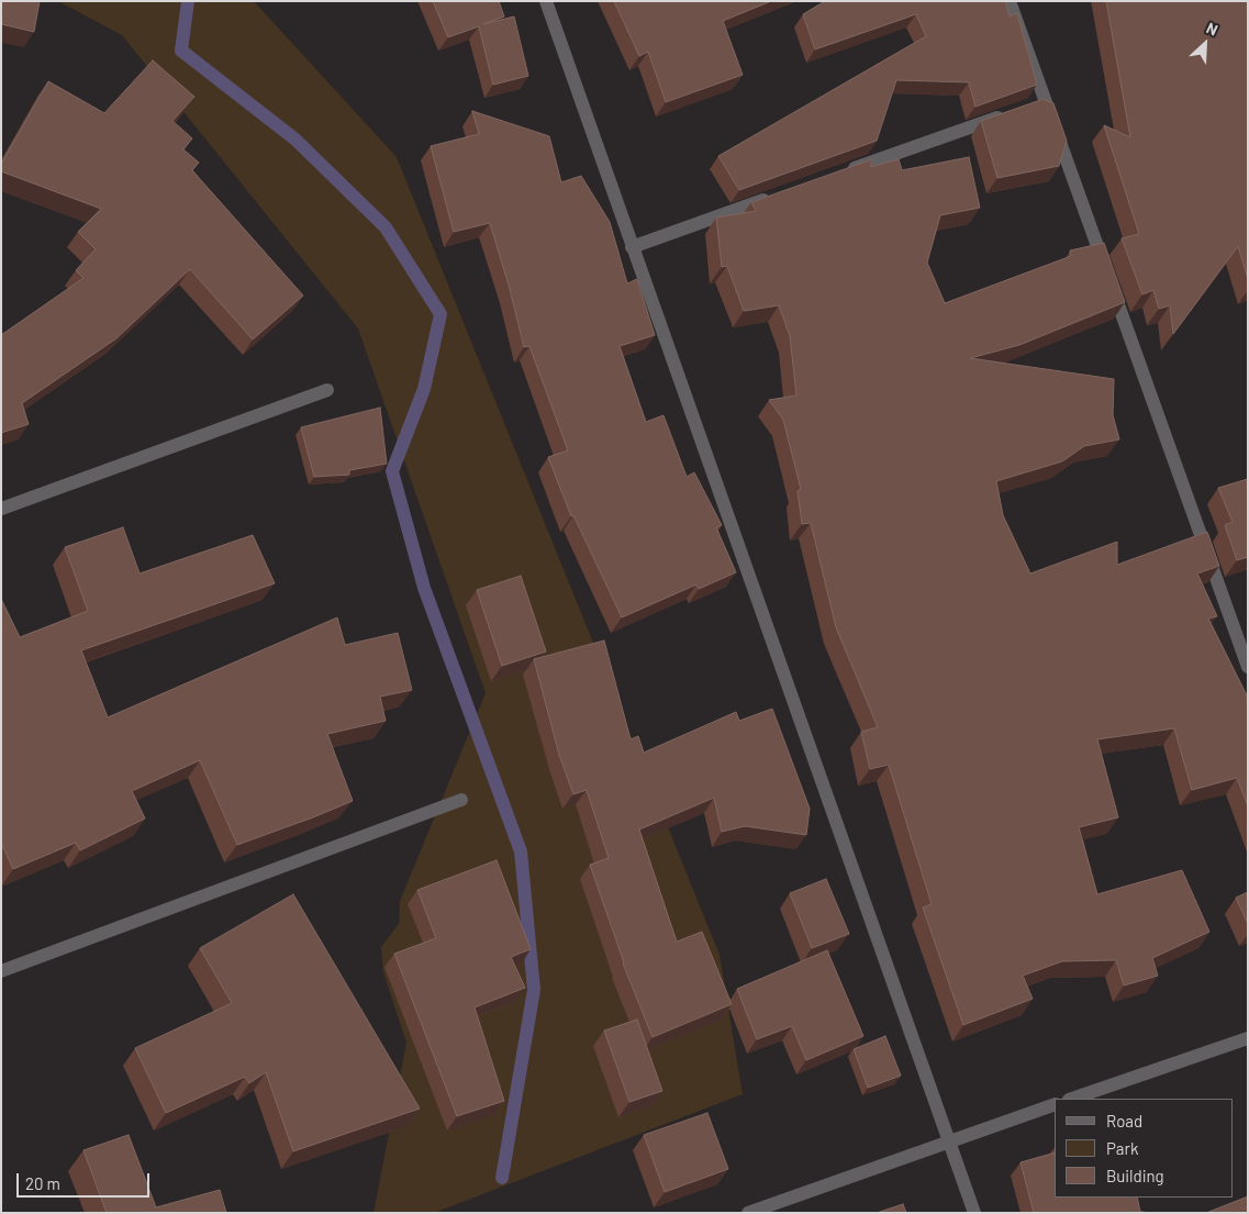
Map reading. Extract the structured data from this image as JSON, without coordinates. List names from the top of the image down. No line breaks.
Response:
{"legend":["Road","Park","Building"],"scale_bar":"20 m","north":"top right"}
